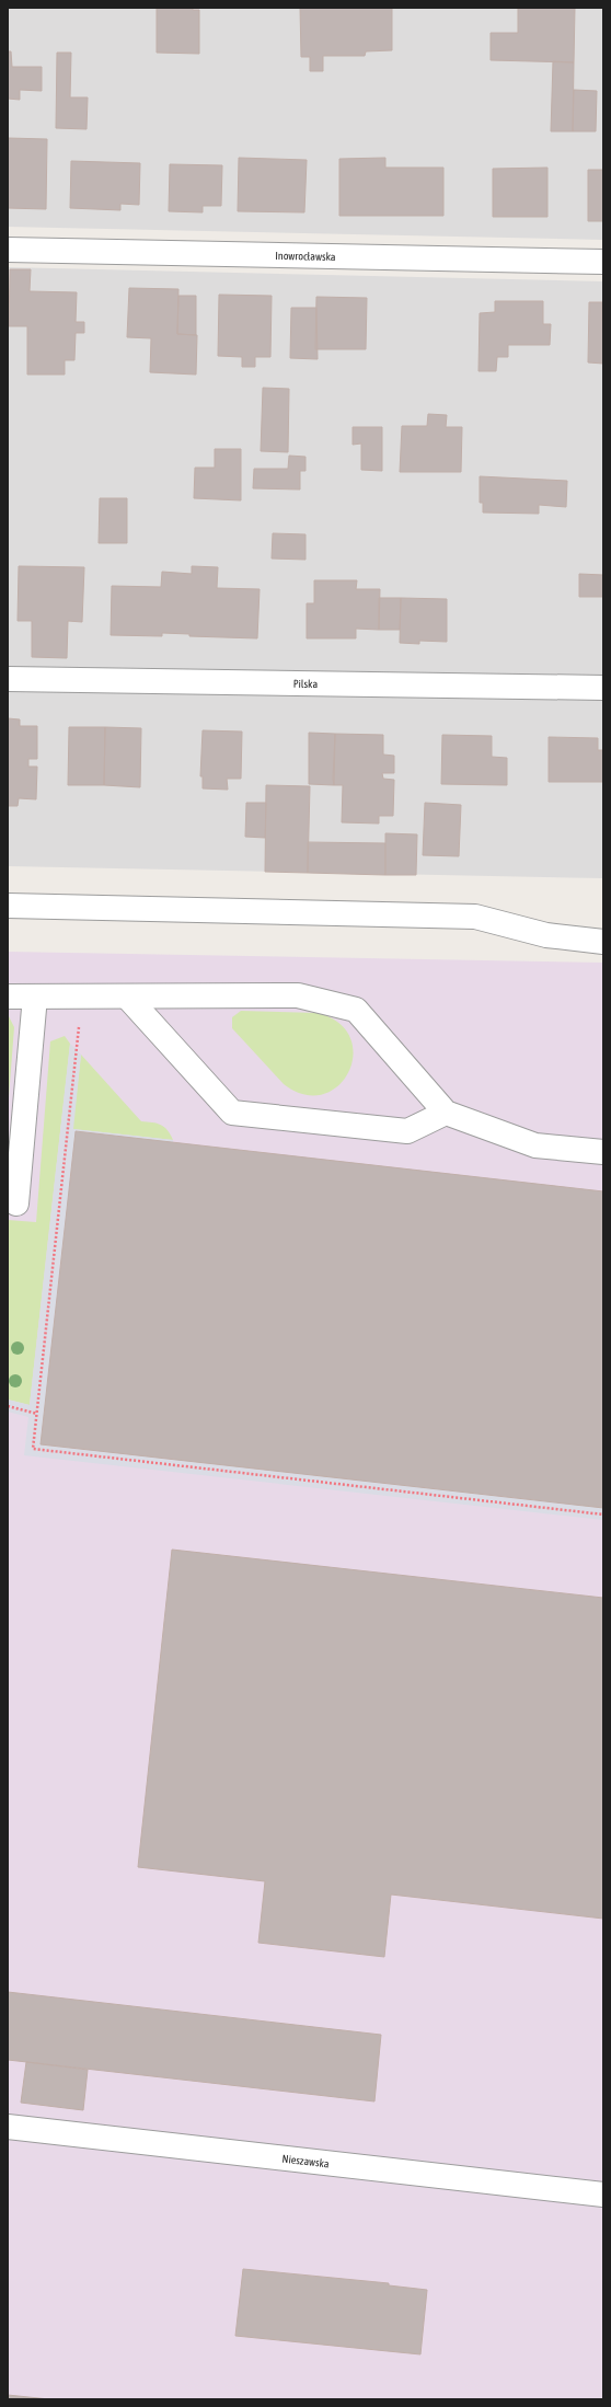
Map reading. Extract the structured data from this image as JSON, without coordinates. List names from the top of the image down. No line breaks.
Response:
{"streets":{"street":["Inowrocławska","Pilska","Nieszawska"]}}
